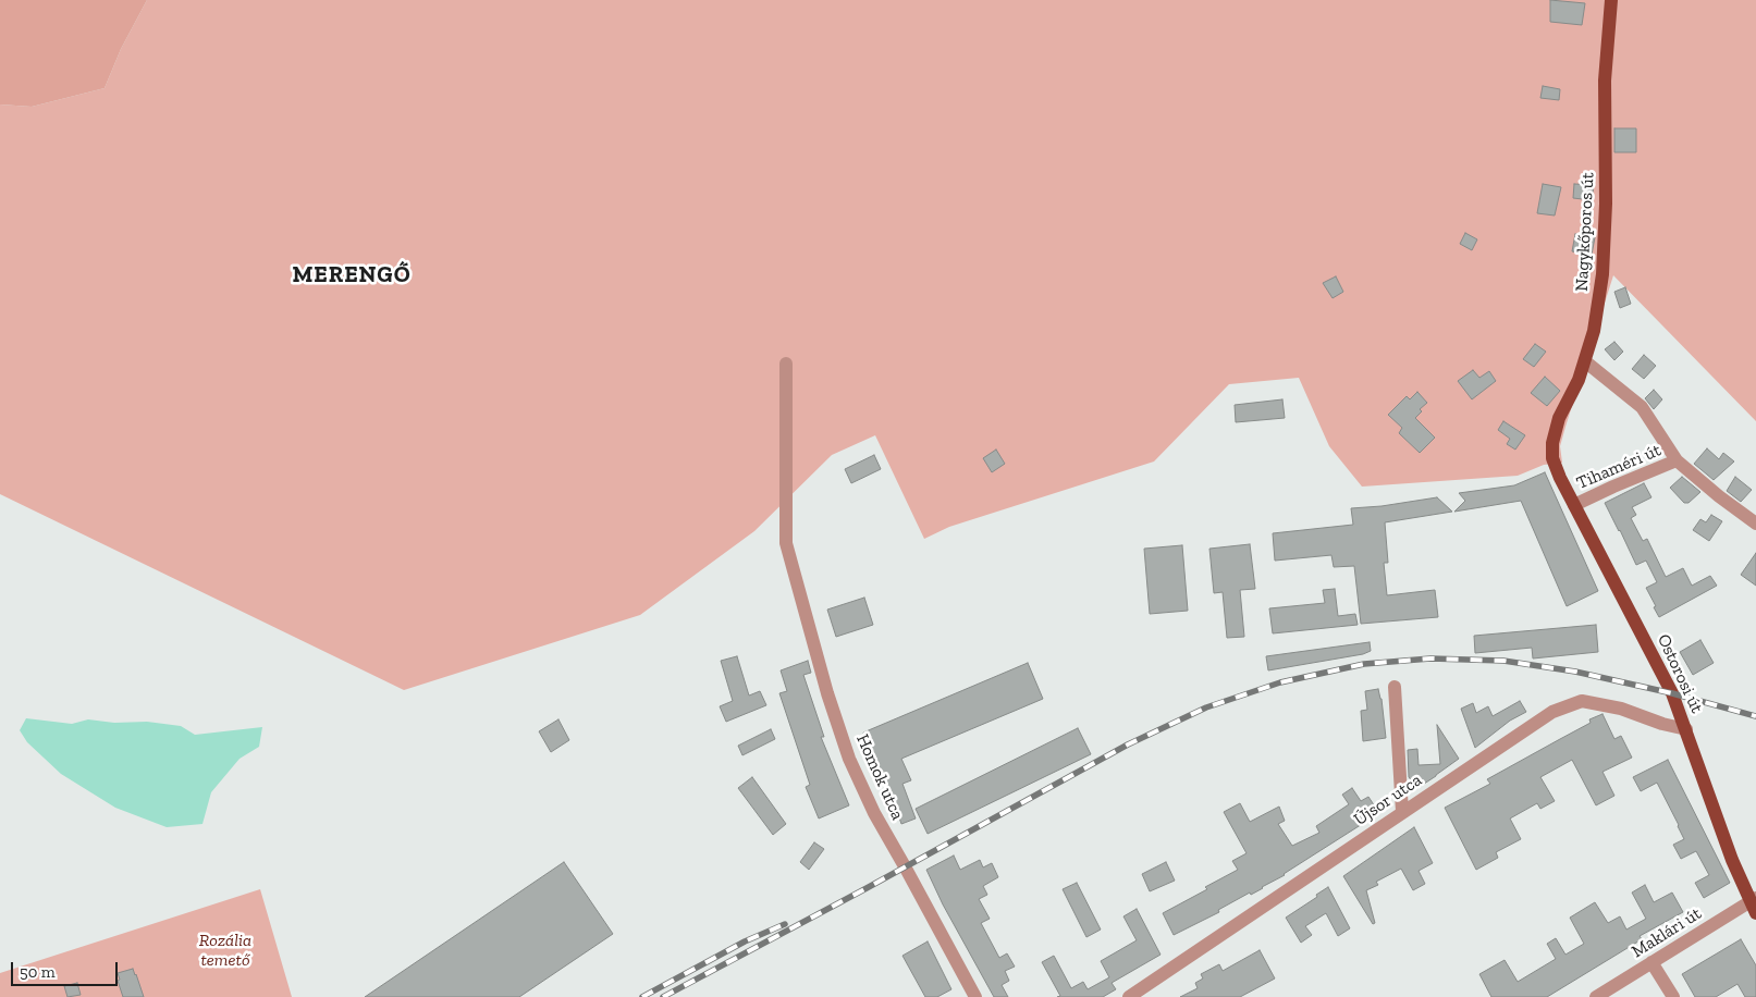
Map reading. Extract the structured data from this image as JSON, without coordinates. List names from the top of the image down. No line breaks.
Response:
{"streets":{"main road":["Nagykőporos út","Ostorosi út"],"street":["Tihaméri út","Homok utca","Újsor utca","Maklári út"]},"crossings":[["Nagykőporos út","Tihaméri út"],["Nagykőporos út","Ostorosi út"],["Tihaméri út","Ostorosi út"],["Ostorosi út","Újsor utca"],["Ostorosi út","Maklári út"]],"districts":["MERENGŐ"],"parks":["Rozália temető"],"scale_bar":"50 m"}
